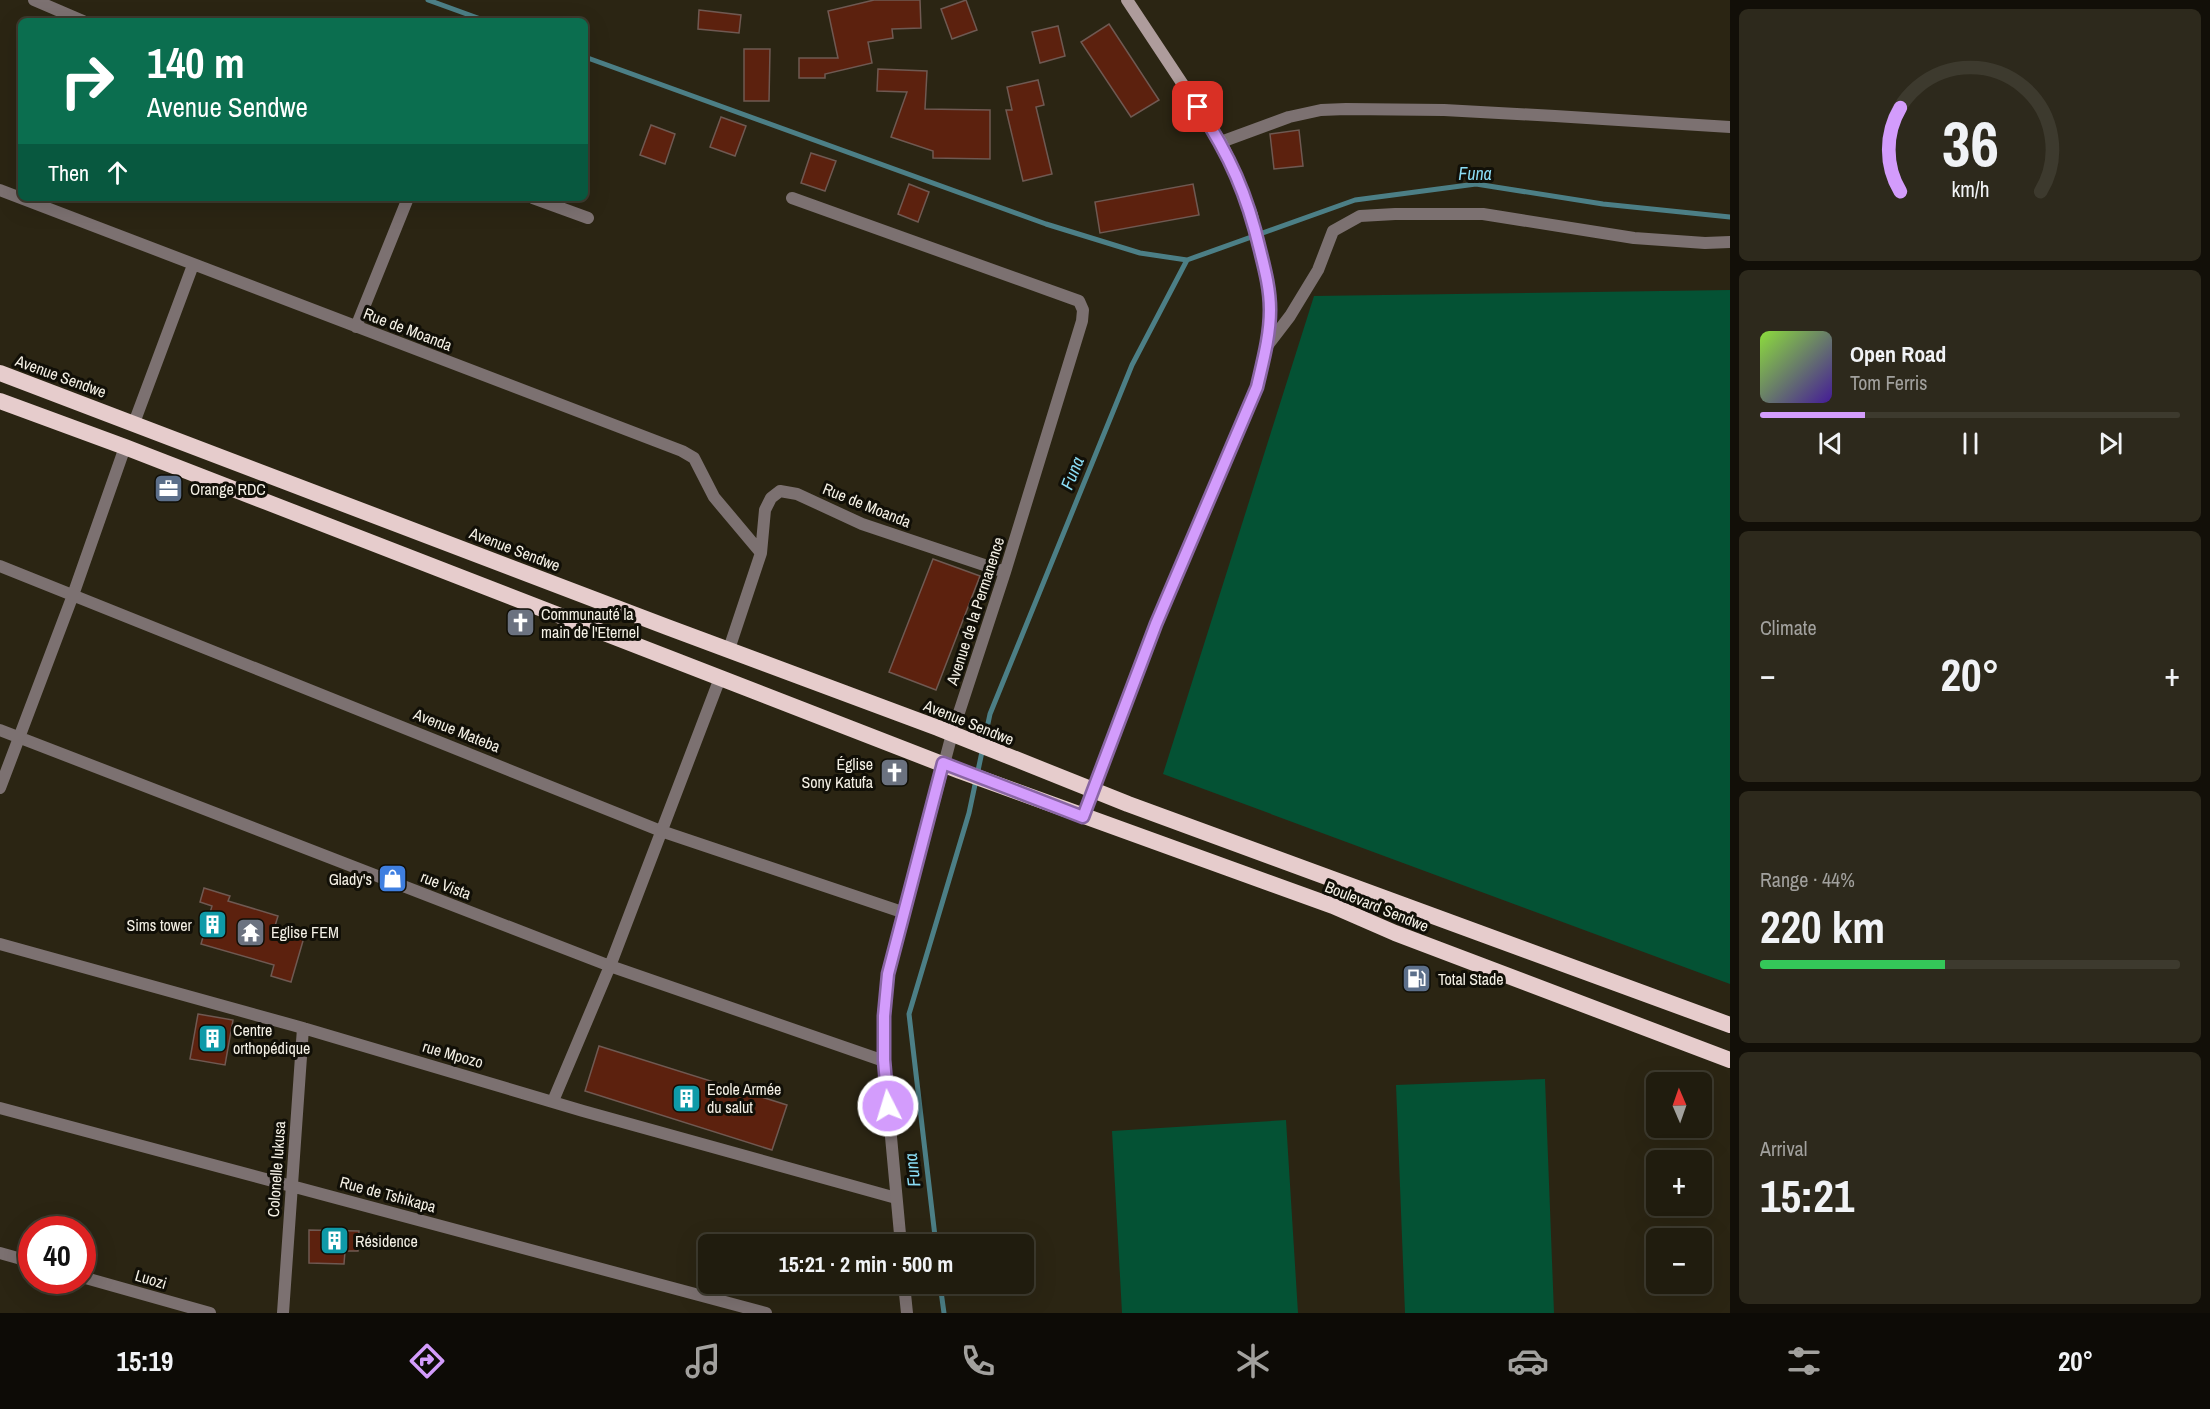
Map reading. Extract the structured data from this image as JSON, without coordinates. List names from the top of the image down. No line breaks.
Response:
{"streets":{"highway":["Avenue Sendwe","Boulevard Sendwe"],"street":["Rue de Moanda","Avenue de la Permanence","Avenue Mateba","rue Vista","rue Mpozo","Colonelle lukusa","Rue de Tshikapa","Luozi"]},"crossings":[["Rue de Moanda","Avenue Sendwe"],["Rue de Moanda","Avenue de la Permanence"],["Avenue Sendwe","Avenue de la Permanence"],["Avenue Sendwe","Boulevard Sendwe"],["Avenue de la Permanence","Avenue Mateba"],["Avenue de la Permanence","rue Vista"],["Avenue de la Permanence","Boulevard Sendwe"],["Avenue de la Permanence","rue Mpozo"],["rue Mpozo","Colonelle lukusa"],["Colonelle lukusa","Rue de Tshikapa"]],"water":["Funa"],"places":{"office":["Orange RDC"],"church":["Communauté la main de l'Eternel","Église Sony Katufa"],"shop":["Glady's"],"building":["Sims tower","Centre orthopédique","Ecole Armée du salut","Résidence"],"temple":["Eglise FEM"],"fuel station":["Total Stade"]},"north":"top","page":{"turn":["140 m","Avenue Sendwe"],"then":"Then","song":["Open Road","Tom Ferris"],"tile":["Climate",["Range · 44%","220 km"],["Arrival","15:21"]],"heat":["−","20°","+"],"map_buttons":["+","−"],"limit":"40","trip":"15:21 · 2 min · 500 m","tabs":["15:19","20°"],"gauge":["36","km/h"]}}
